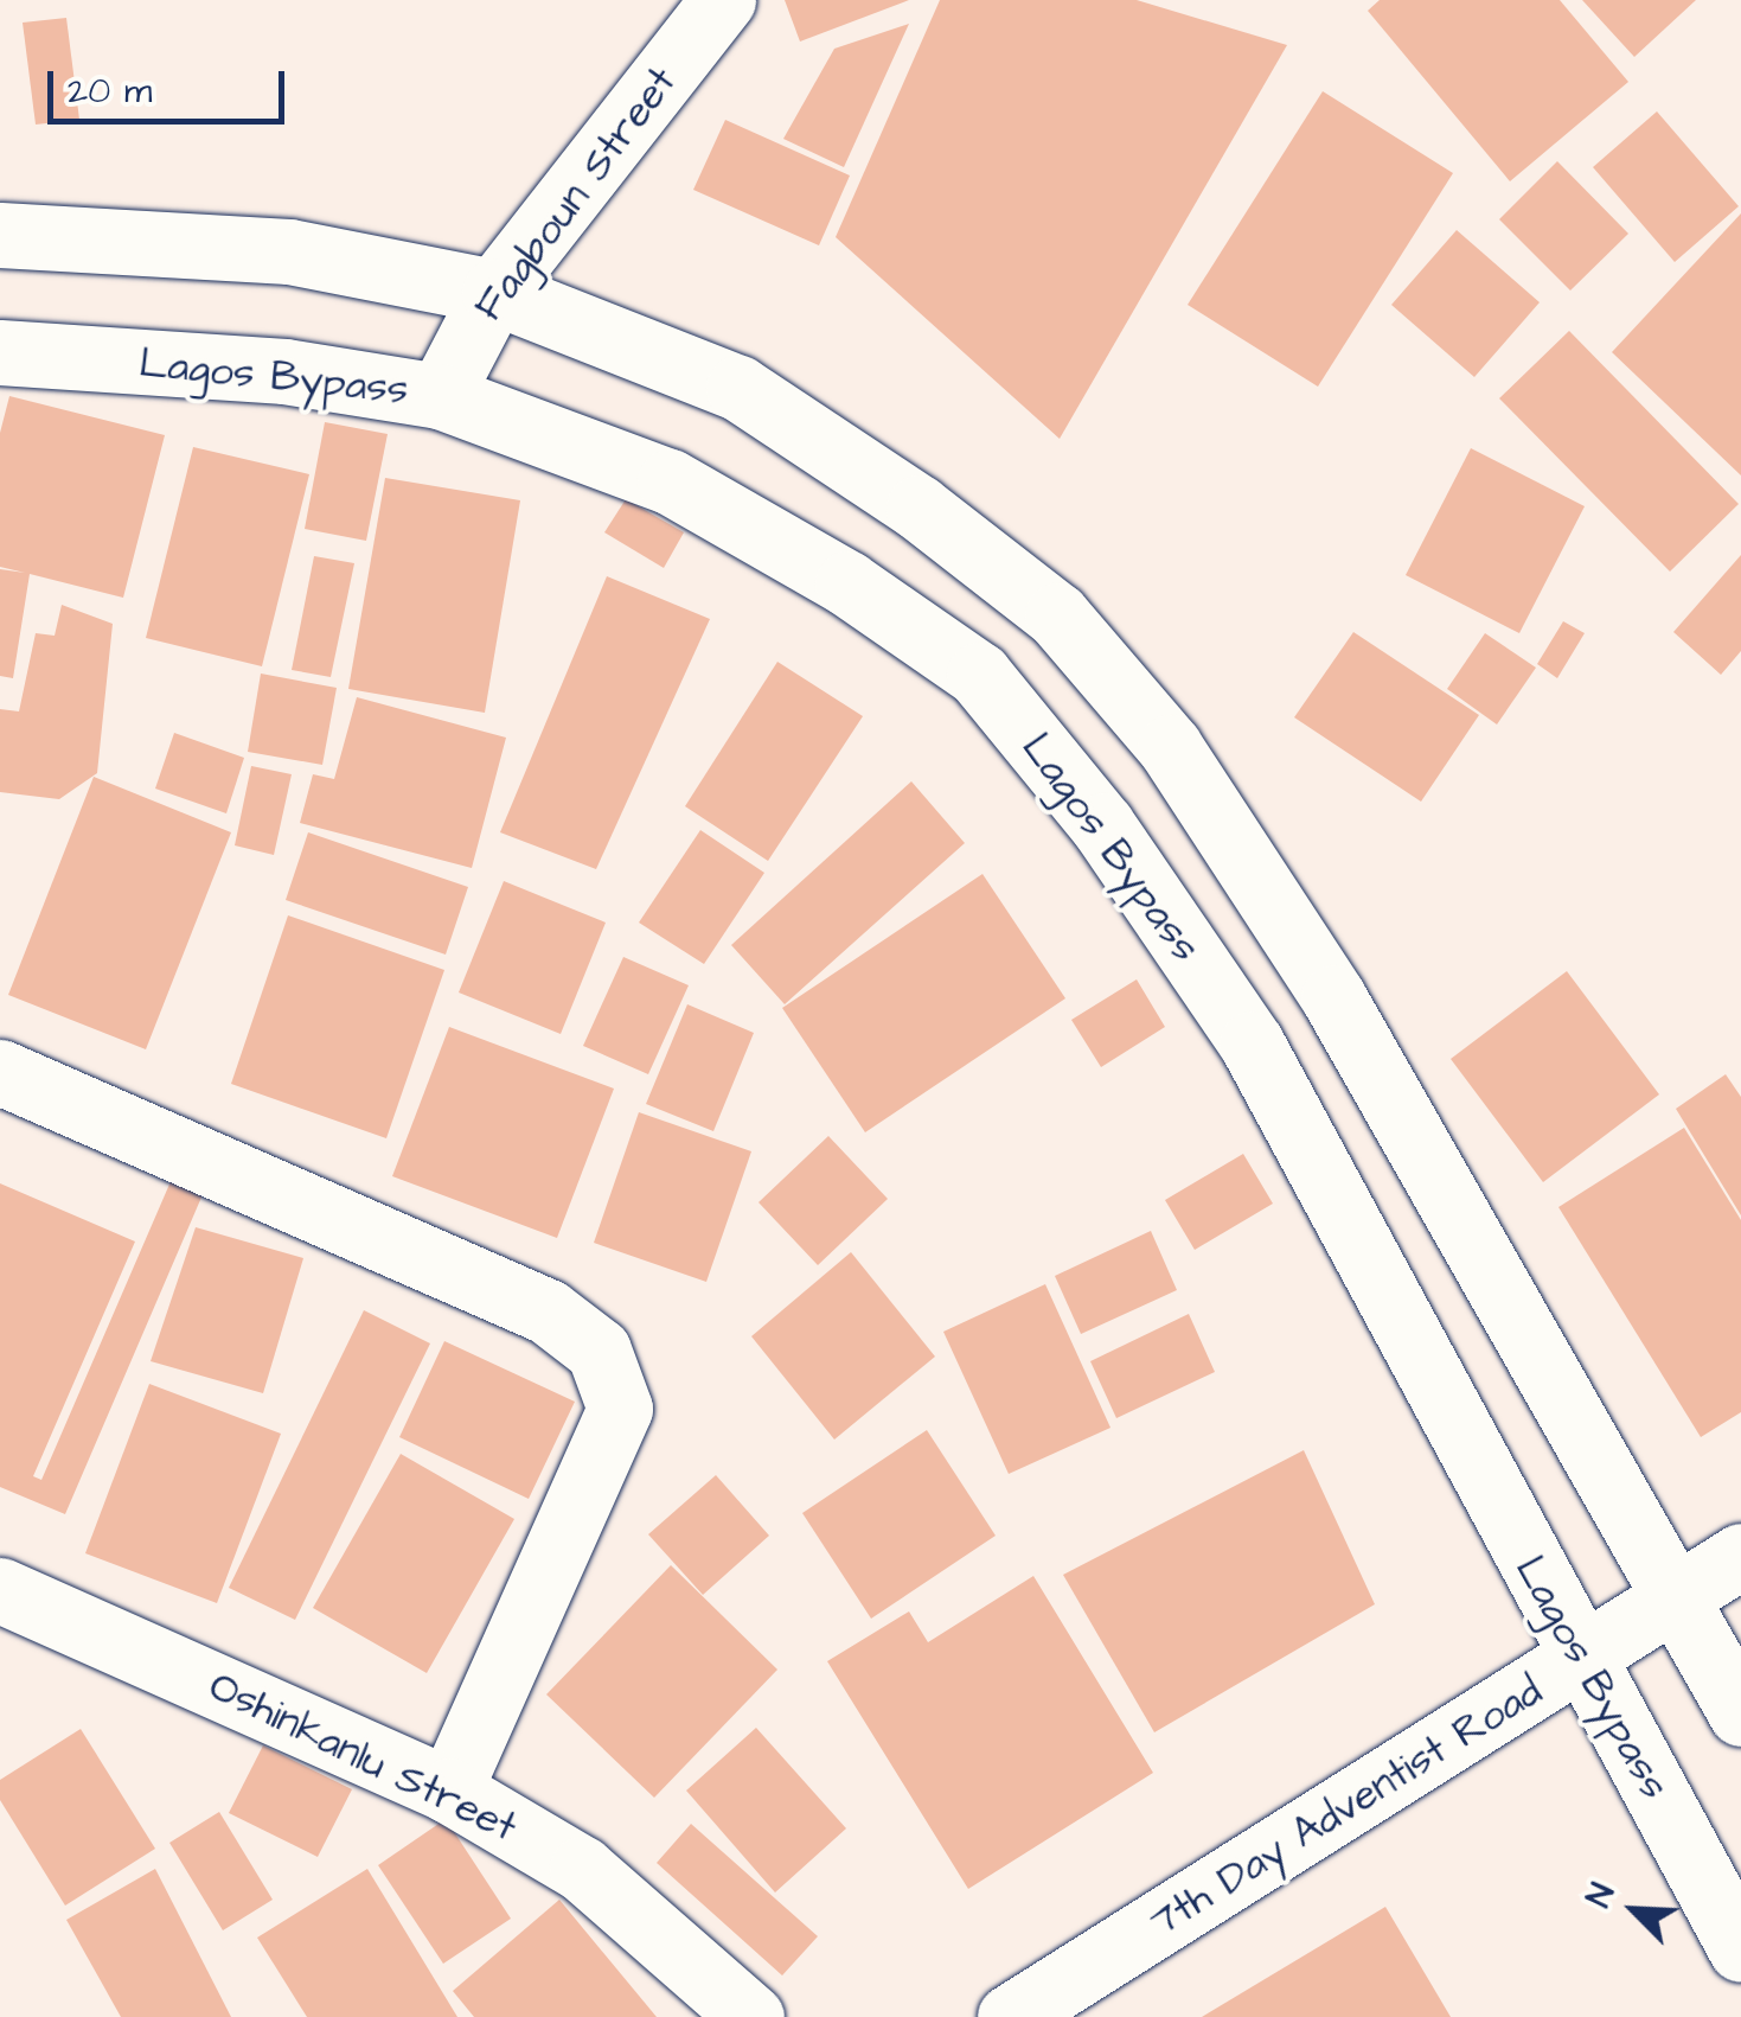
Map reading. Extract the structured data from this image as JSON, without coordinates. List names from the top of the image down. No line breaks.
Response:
{"streets":{"main road":["Fagboun Street","Lagos Bypass","Oshinkanlu Street","7th Day Adventist Road"]},"crossings":[["Fagboun Street","Lagos Bypass"],["Lagos Bypass","7th Day Adventist Road"]],"scale_bar":"20 m","north":"top left"}
